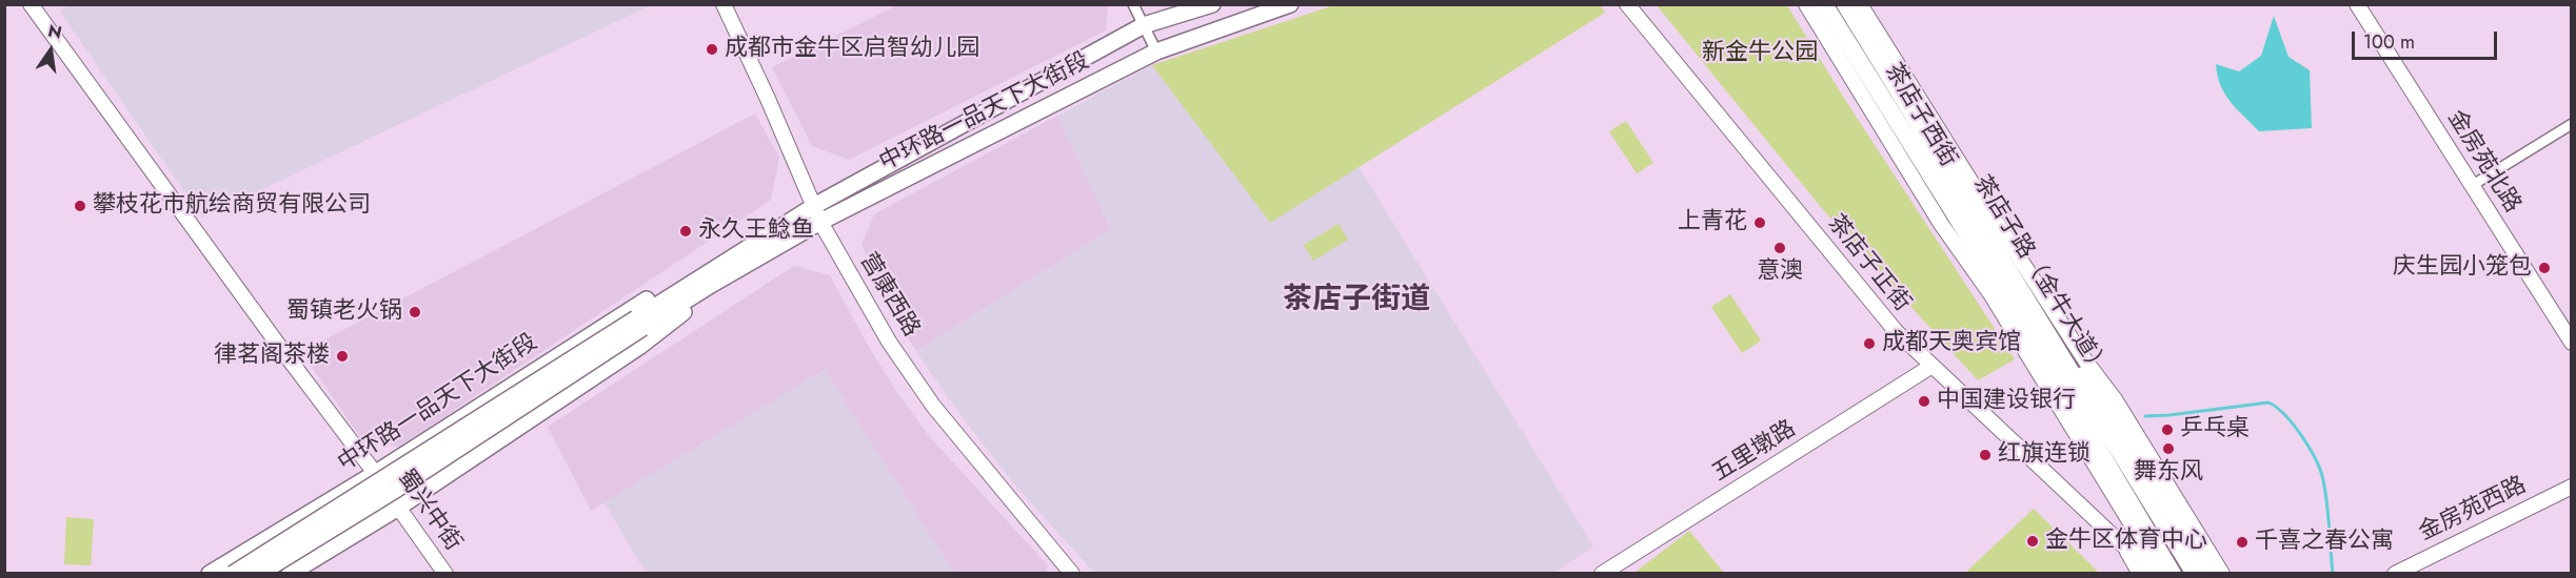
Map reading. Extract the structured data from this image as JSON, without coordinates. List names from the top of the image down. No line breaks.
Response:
{"streets":{"highway":["茶店子西街","茶店子路（金牛大道）"],"main road":["中环路一品天下大街段"],"street":["金房苑北路","茶店子正街","营康西路","五里墩路","金房苑西路","蜀兴中街"]},"crossings":[["中环路一品天下大街段","营康西路"],["中环路一品天下大街段","蜀兴中街"],["茶店子西街","茶店子正街"],["茶店子正街","五里墩路"]],"districts":["茶店子街道"],"parks":["新金牛公园"],"places":["成都市金牛区启智幼儿园","攀枝花市航绘商贸有限公司","上青花","永久王鲶鱼","意澳","庆生园小笼包","蜀镇老火锅","成都天奥宾馆","律茗阁茶楼","中国建设银行","乒乓桌","舞东风","红旗连锁","金牛区体育中心","千喜之春公寓"],"scale_bar":"100 m","north":"top"}
